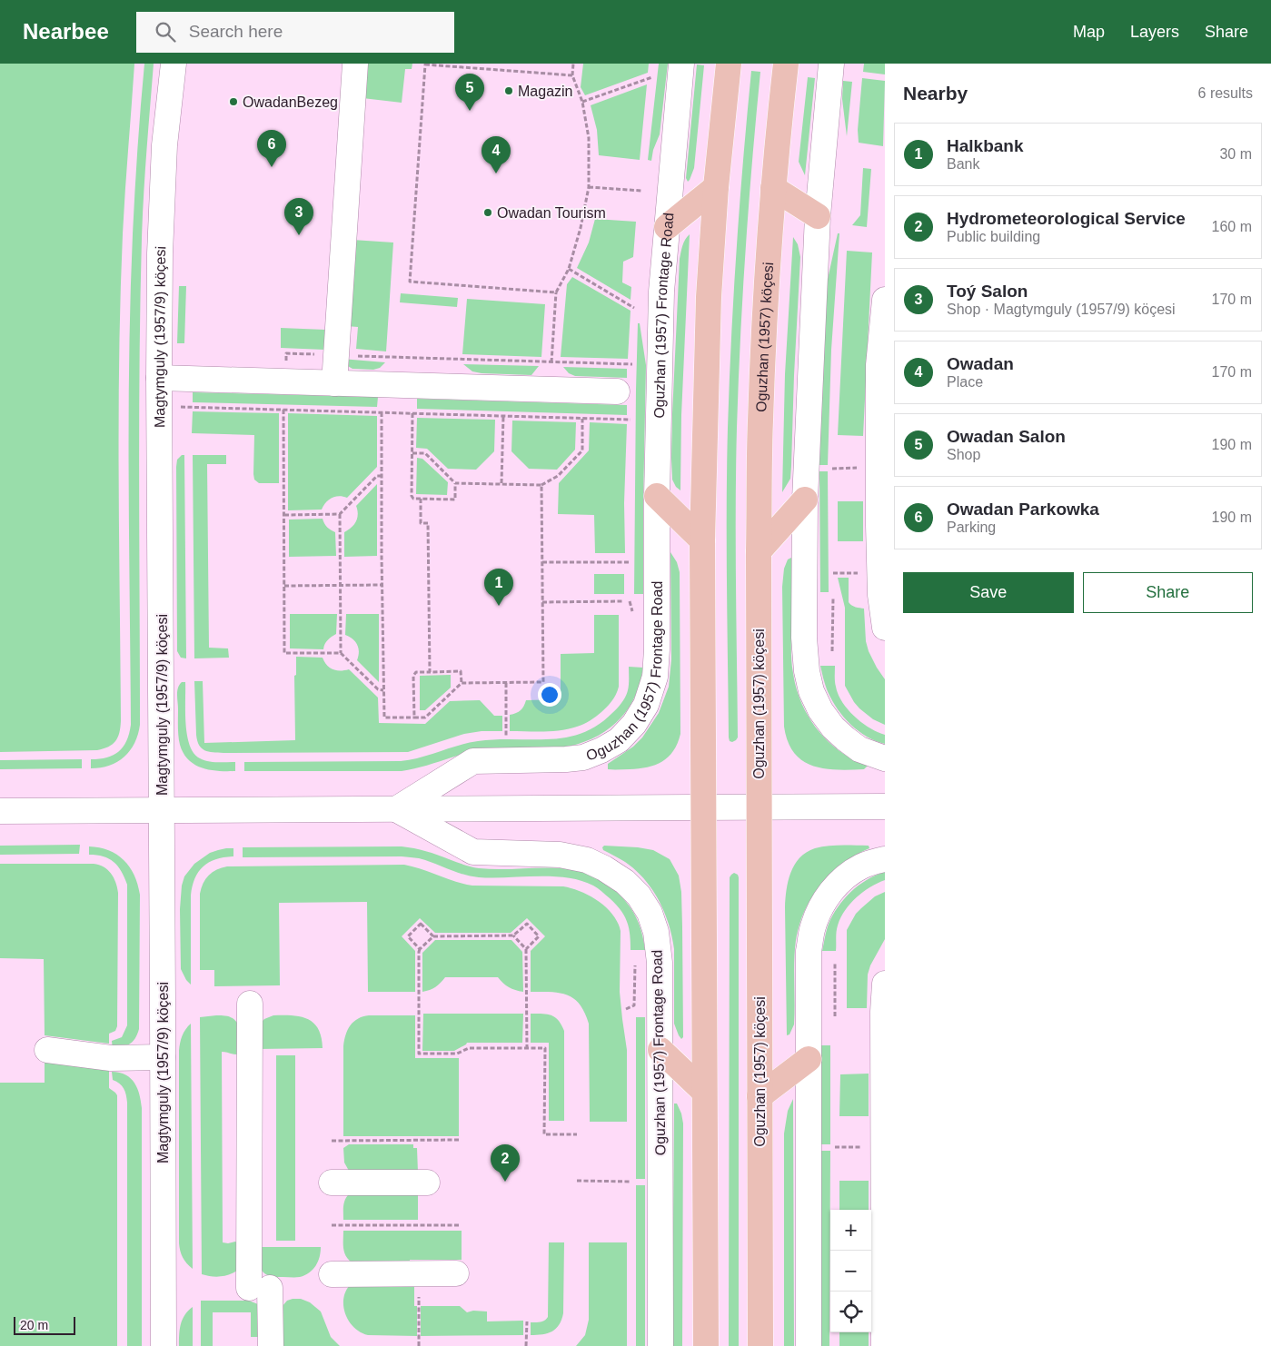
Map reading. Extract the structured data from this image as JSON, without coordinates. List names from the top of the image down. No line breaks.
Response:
{"streets":{"main road":["Oguzhan (1957) köçesi"],"street":["Oguzhan (1957) Frontage Road","Magtymguly (1957/9) köçesi"]},"places":["Magazin","OwadanBezeg","Owadan Tourism"],"scale_bar":"20 m","page":{"header":"Nearbee","search":"Search here","nav":["Map","Layers","Share"],"heading":["Nearby","6 results"],"pins":["5","6","4","3","1","2"],"list":[{"mark":"1","name":"Halkbank","note":"Bank","value":"30 m"},{"mark":"2","name":"Hydrometeorological Service","note":"Public building","value":"160 m"},{"mark":"3","name":"Toý Salon","note":"Shop · Magtymguly (1957/9) köçesi","value":"170 m"},{"mark":"4","name":"Owadan","note":"Place","value":"170 m"},{"mark":"5","name":"Owadan Salon","note":"Shop","value":"190 m"},{"mark":"6","name":"Owadan Parkowka","note":"Parking","value":"190 m"}],"buttons":["Save","Share"],"map_buttons":["+","−"],"scale":"20 m"}}
